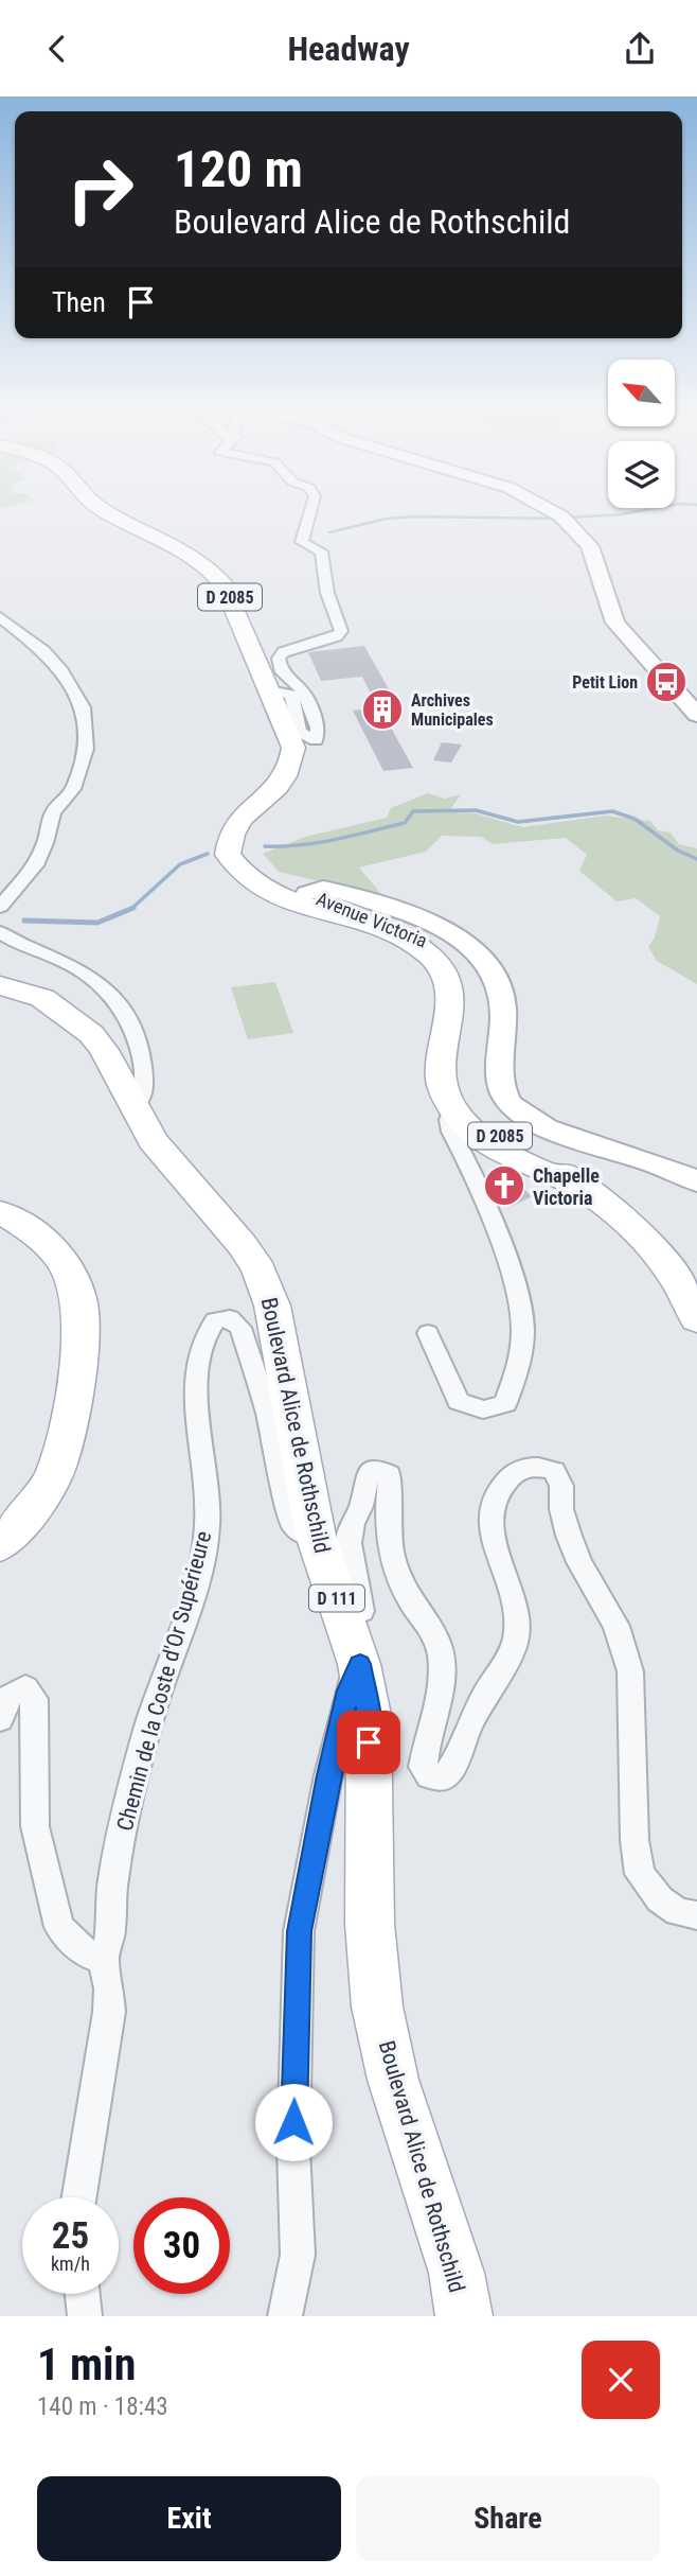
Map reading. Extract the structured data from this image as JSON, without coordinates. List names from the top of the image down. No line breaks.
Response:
{"streets":{"main road":["D 2085","Avenue Victoria","Boulevard Alice de Rothschild","D 111"],"street":["Chemin de la Coste d'Or Supérieure"]},"crossings":[["D 2085","Avenue Victoria"],["Boulevard Alice de Rothschild","Chemin de la Coste d'Or Supérieure"]],"places":{"bus stop":["Petit Lion"],"building":["Archives Municipales"],"church":["Chapelle Victoria"]},"north":"top left","page":{"header":"Headway","turn":["120 m","Boulevard Alice de Rothschild"],"then":"Then","speed":"25 km/h","limit":"30","heading":["1 min","140 m · 18:43"],"buttons":["Exit","Share"]}}
